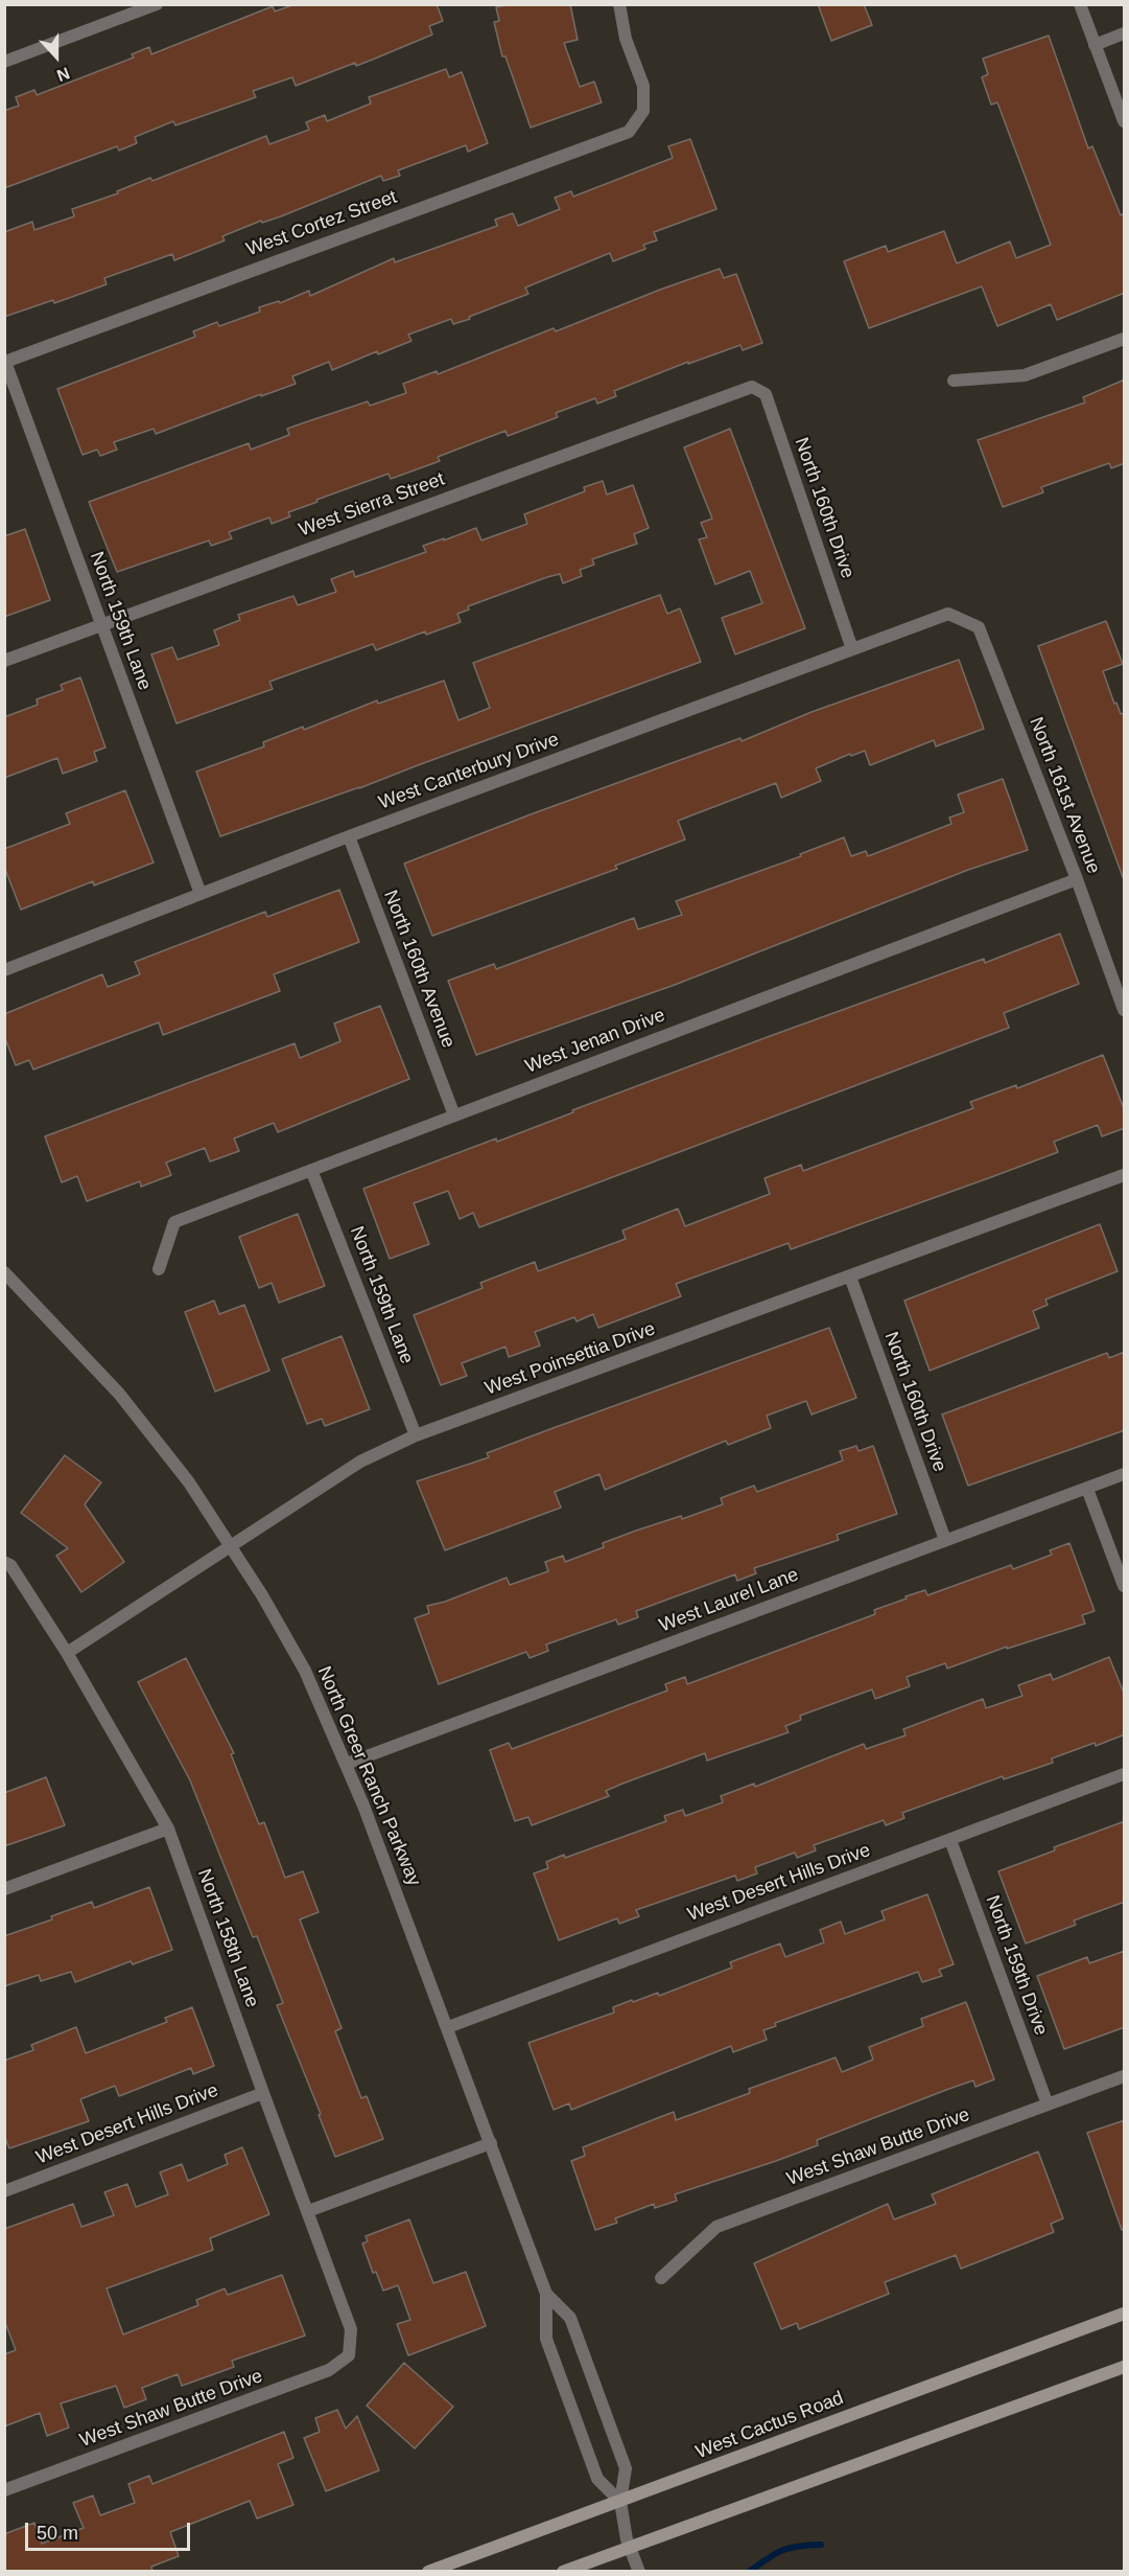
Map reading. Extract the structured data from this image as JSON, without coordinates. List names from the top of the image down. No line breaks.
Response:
{"streets":{"main road":["West Cactus Road"],"street":["West Cortez Street","West Sierra Street","North 160th Drive","North 159th Lane","West Canterbury Drive","North 161st Avenue","North 160th Avenue","West Jenan Drive","West Poinsettia Drive","West Laurel Lane","North Greer Ranch Parkway","West Desert Hills Drive","North 158th Lane","North 159th Drive","West Shaw Butte Drive"]},"crossings":[["West Cortez Street","North 159th Lane"],["West Sierra Street","North 160th Drive"],["West Sierra Street","North 159th Lane"],["North 160th Drive","West Canterbury Drive"],["North 160th Drive","West Poinsettia Drive"],["North 160th Drive","West Laurel Lane"],["North 159th Lane","West Canterbury Drive"],["North 159th Lane","West Jenan Drive"],["North 159th Lane","West Poinsettia Drive"],["West Canterbury Drive","North 161st Avenue"],["West Canterbury Drive","North 160th Avenue"],["North 161st Avenue","West Jenan Drive"],["North 160th Avenue","West Jenan Drive"],["West Poinsettia Drive","North Greer Ranch Parkway"],["West Poinsettia Drive","North 158th Lane"],["West Laurel Lane","North Greer Ranch Parkway"],["North Greer Ranch Parkway","West Desert Hills Drive"],["North Greer Ranch Parkway","West Cactus Road"],["West Desert Hills Drive","North 158th Lane"],["West Desert Hills Drive","North 159th Drive"],["North 158th Lane","West Shaw Butte Drive"],["North 159th Drive","West Shaw Butte Drive"]],"scale_bar":"50 m","north":"bottom"}
